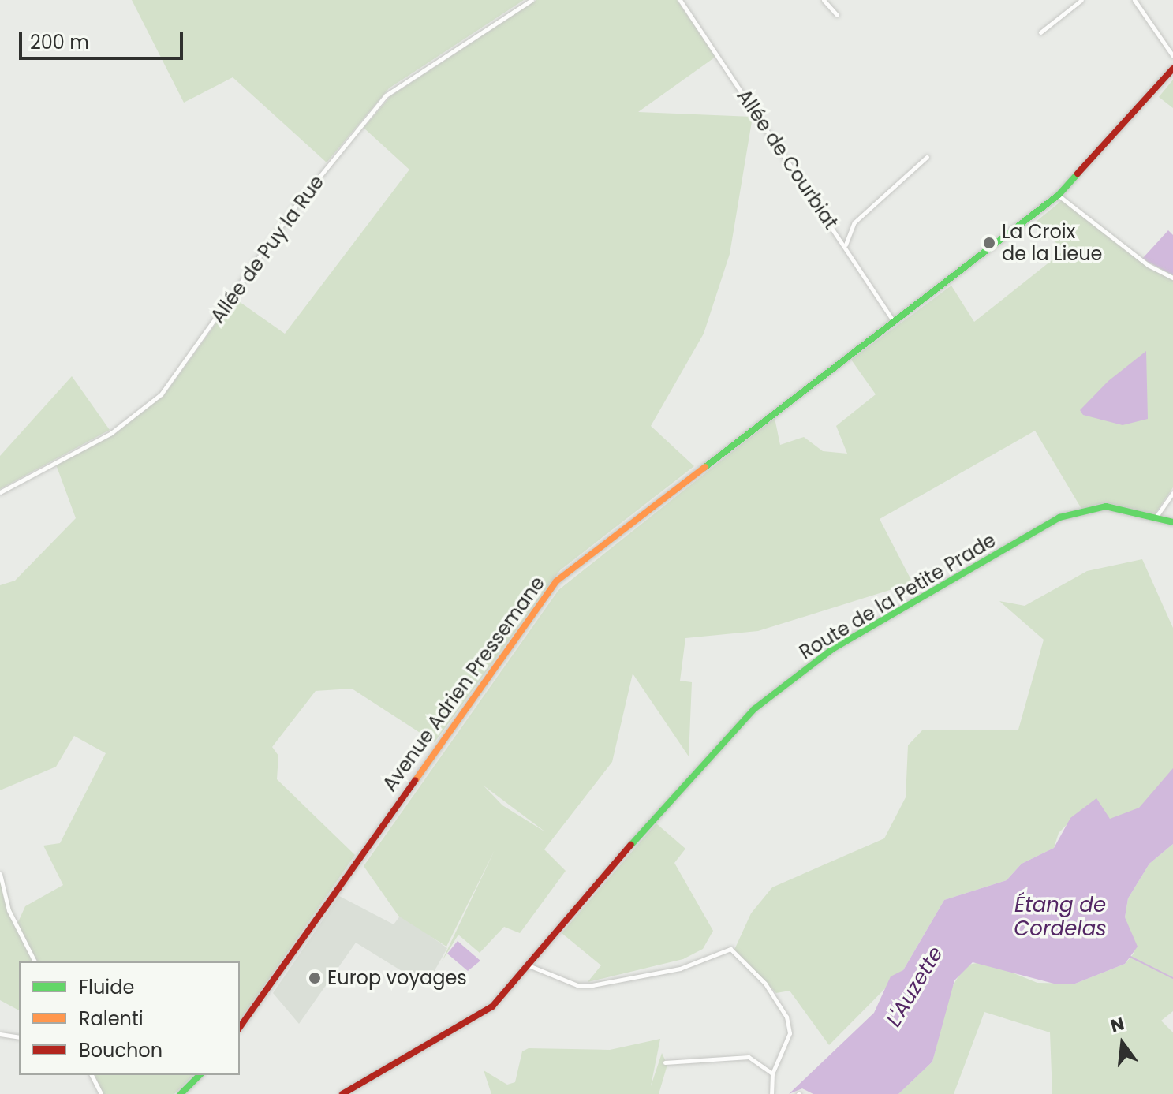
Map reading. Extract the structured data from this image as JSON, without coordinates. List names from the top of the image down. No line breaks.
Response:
{"streets":{"main road":["Route de la Petite Prade","Avenue Adrien Pressemane"],"street":["Allée de Courbiat","Allée de Puy la Rue"]},"crossings":[["Allée de Courbiat","Avenue Adrien Pressemane"]],"water":["Étang de Cordelas","L'Auzette"],"places":["La Croix de la Lieue","Europ voyages"],"legend":["Fluide","Ralenti","Bouchon"],"scale_bar":"200 m","north":"top"}
